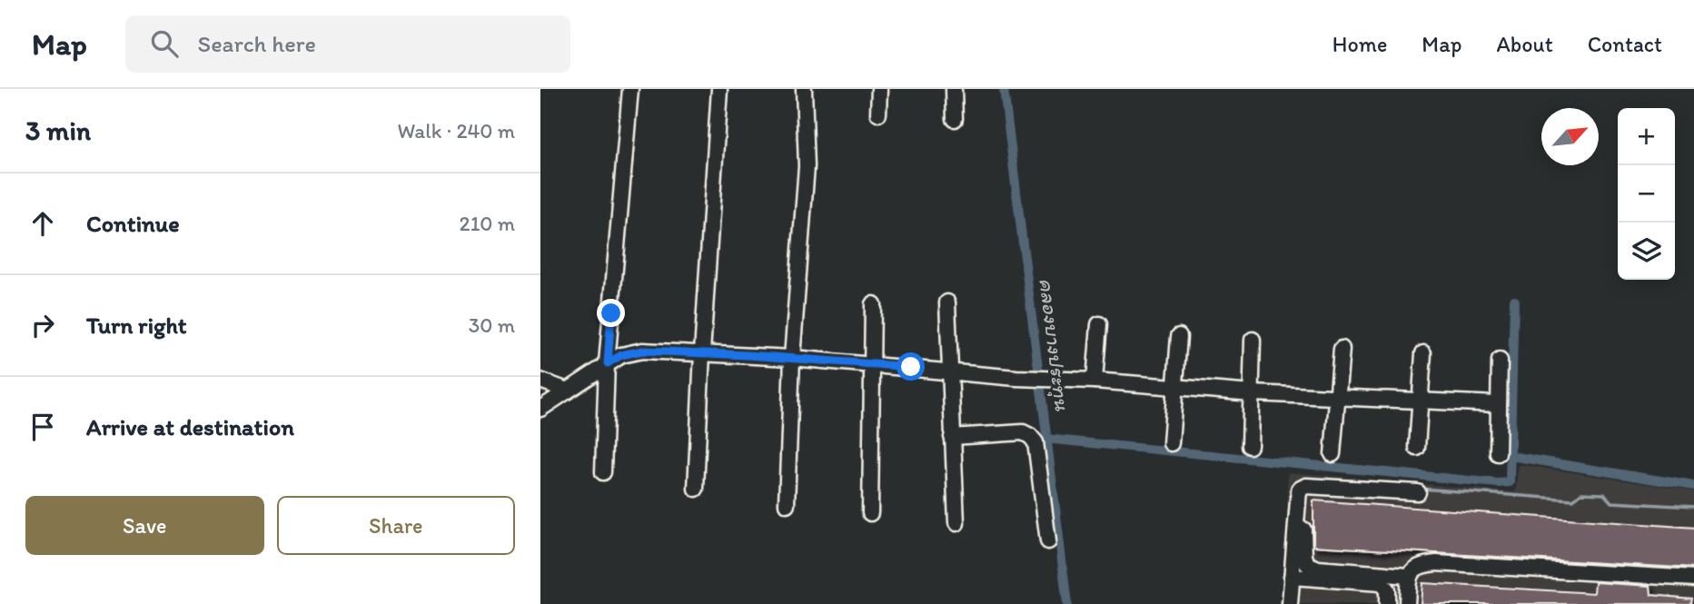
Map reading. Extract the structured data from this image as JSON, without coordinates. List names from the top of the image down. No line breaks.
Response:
{"water":["คลองบางประทุน"],"north":"top right","page":{"header":"Map","search":"Search here","nav":["Home","Map","About","Contact"],"heading":["3 min","Walk · 240 m"],"map_buttons":["+","−"],"list":[["Continue","210 m"],["Turn right","30 m"],"Arrive at destination"],"buttons":["Save","Share"]}}
